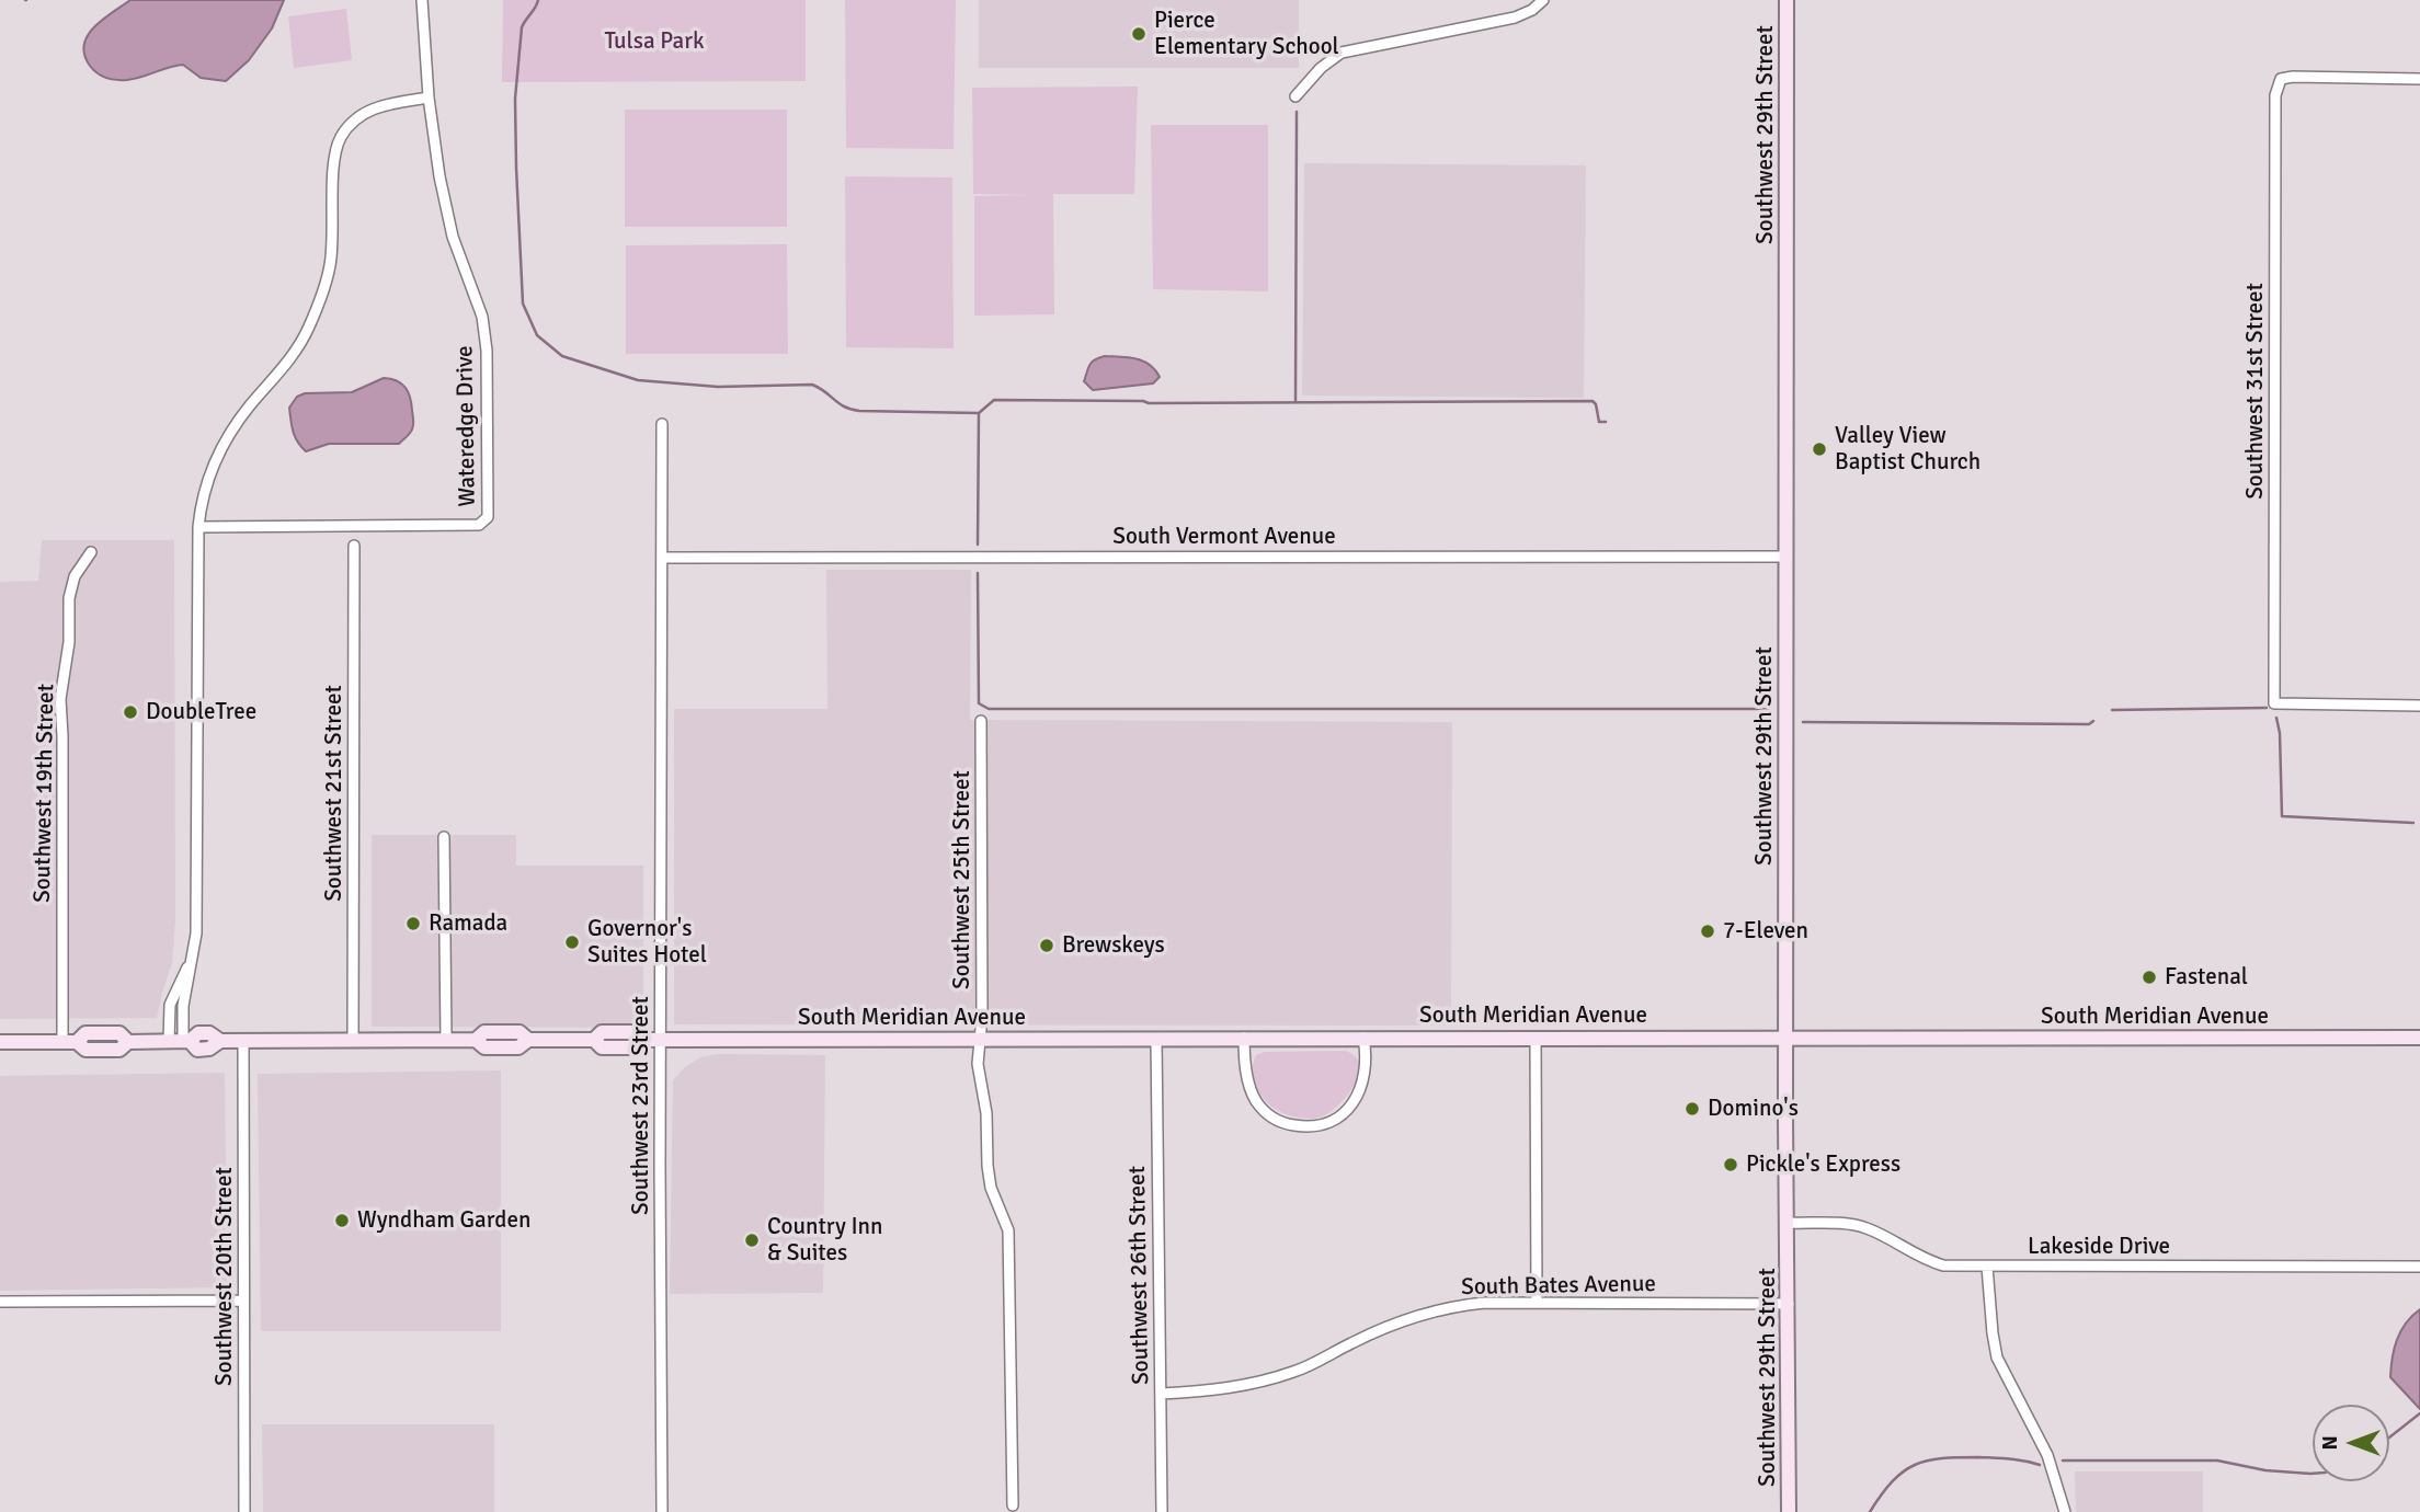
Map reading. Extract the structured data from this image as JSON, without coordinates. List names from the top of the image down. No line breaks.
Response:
{"streets":{"main road":["Southwest 29th Street","South Meridian Avenue"],"street":["Southwest 31st Street","Wateredge Drive","South Vermont Avenue","Southwest 19th Street","Southwest 21st Street","Southwest 25th Street","Southwest 23rd Street","Lakeside Drive","Southwest 26th Street","Southwest 20th Street","South Bates Avenue"]},"crossings":[["Southwest 29th Street","South Vermont Avenue"],["Southwest 29th Street","South Meridian Avenue"],["Southwest 29th Street","Lakeside Drive"],["Southwest 29th Street","South Bates Avenue"],["South Vermont Avenue","Southwest 23rd Street"],["Southwest 19th Street","South Meridian Avenue"],["Southwest 21st Street","South Meridian Avenue"],["Southwest 25th Street","South Meridian Avenue"],["South Meridian Avenue","Southwest 23rd Street"],["South Meridian Avenue","Southwest 26th Street"],["South Meridian Avenue","Southwest 20th Street"],["Southwest 26th Street","South Bates Avenue"]],"parks":["Tulsa Park"],"places":["Pierce Elementary School","Valley View Baptist Church","DoubleTree","Ramada","7-Eleven","Governor's Suites Hotel","Brewskeys","Fastenal","Domino's","Pickle's Express","Wyndham Garden","Country Inn & Suites"],"north":"left"}
